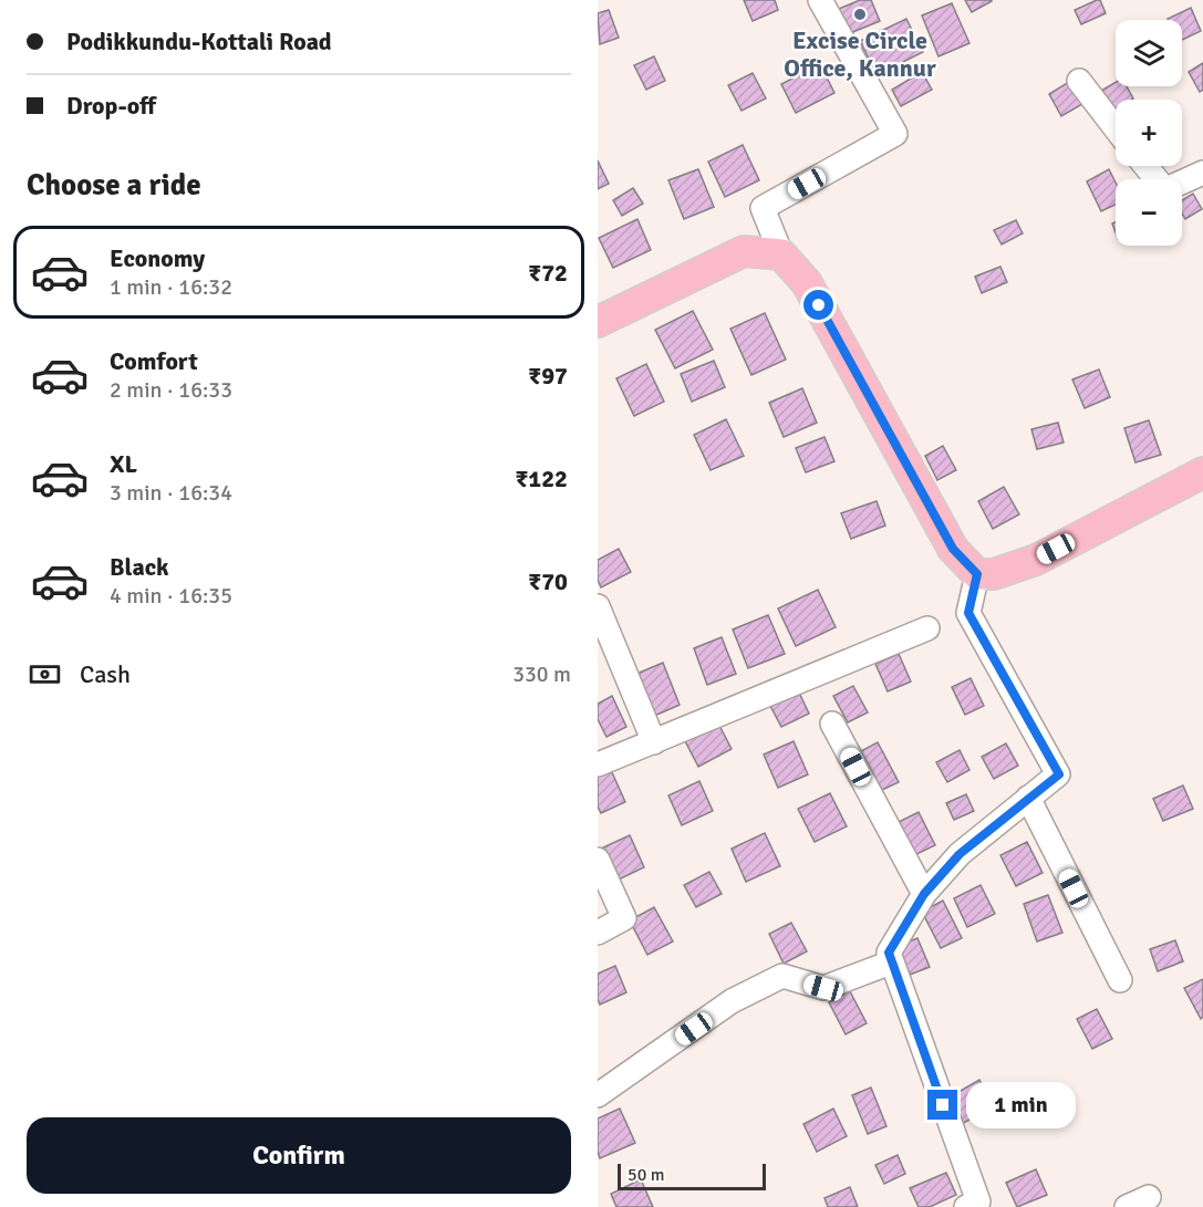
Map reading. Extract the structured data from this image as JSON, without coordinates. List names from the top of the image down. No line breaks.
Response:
{"places":["Excise Circle Office, Kannur"],"scale_bar":"50 m","page":{"banner":["Podikkundu-Kottali Road","Drop-off"],"map_buttons":["+","−"],"heading":"Choose a ride","list":[{"name":"Economy","note":"1 min · 16:32","value":"₹72"},{"name":"Comfort","note":"2 min · 16:33","value":"₹97"},{"name":"XL","note":"3 min · 16:34","value":"₹122"},{"name":"Black","note":"4 min · 16:35","value":"₹70"}],"pay":["Cash","330 m"],"bubble":"1 min","buttons":"Confirm","scale":"50 m"}}
